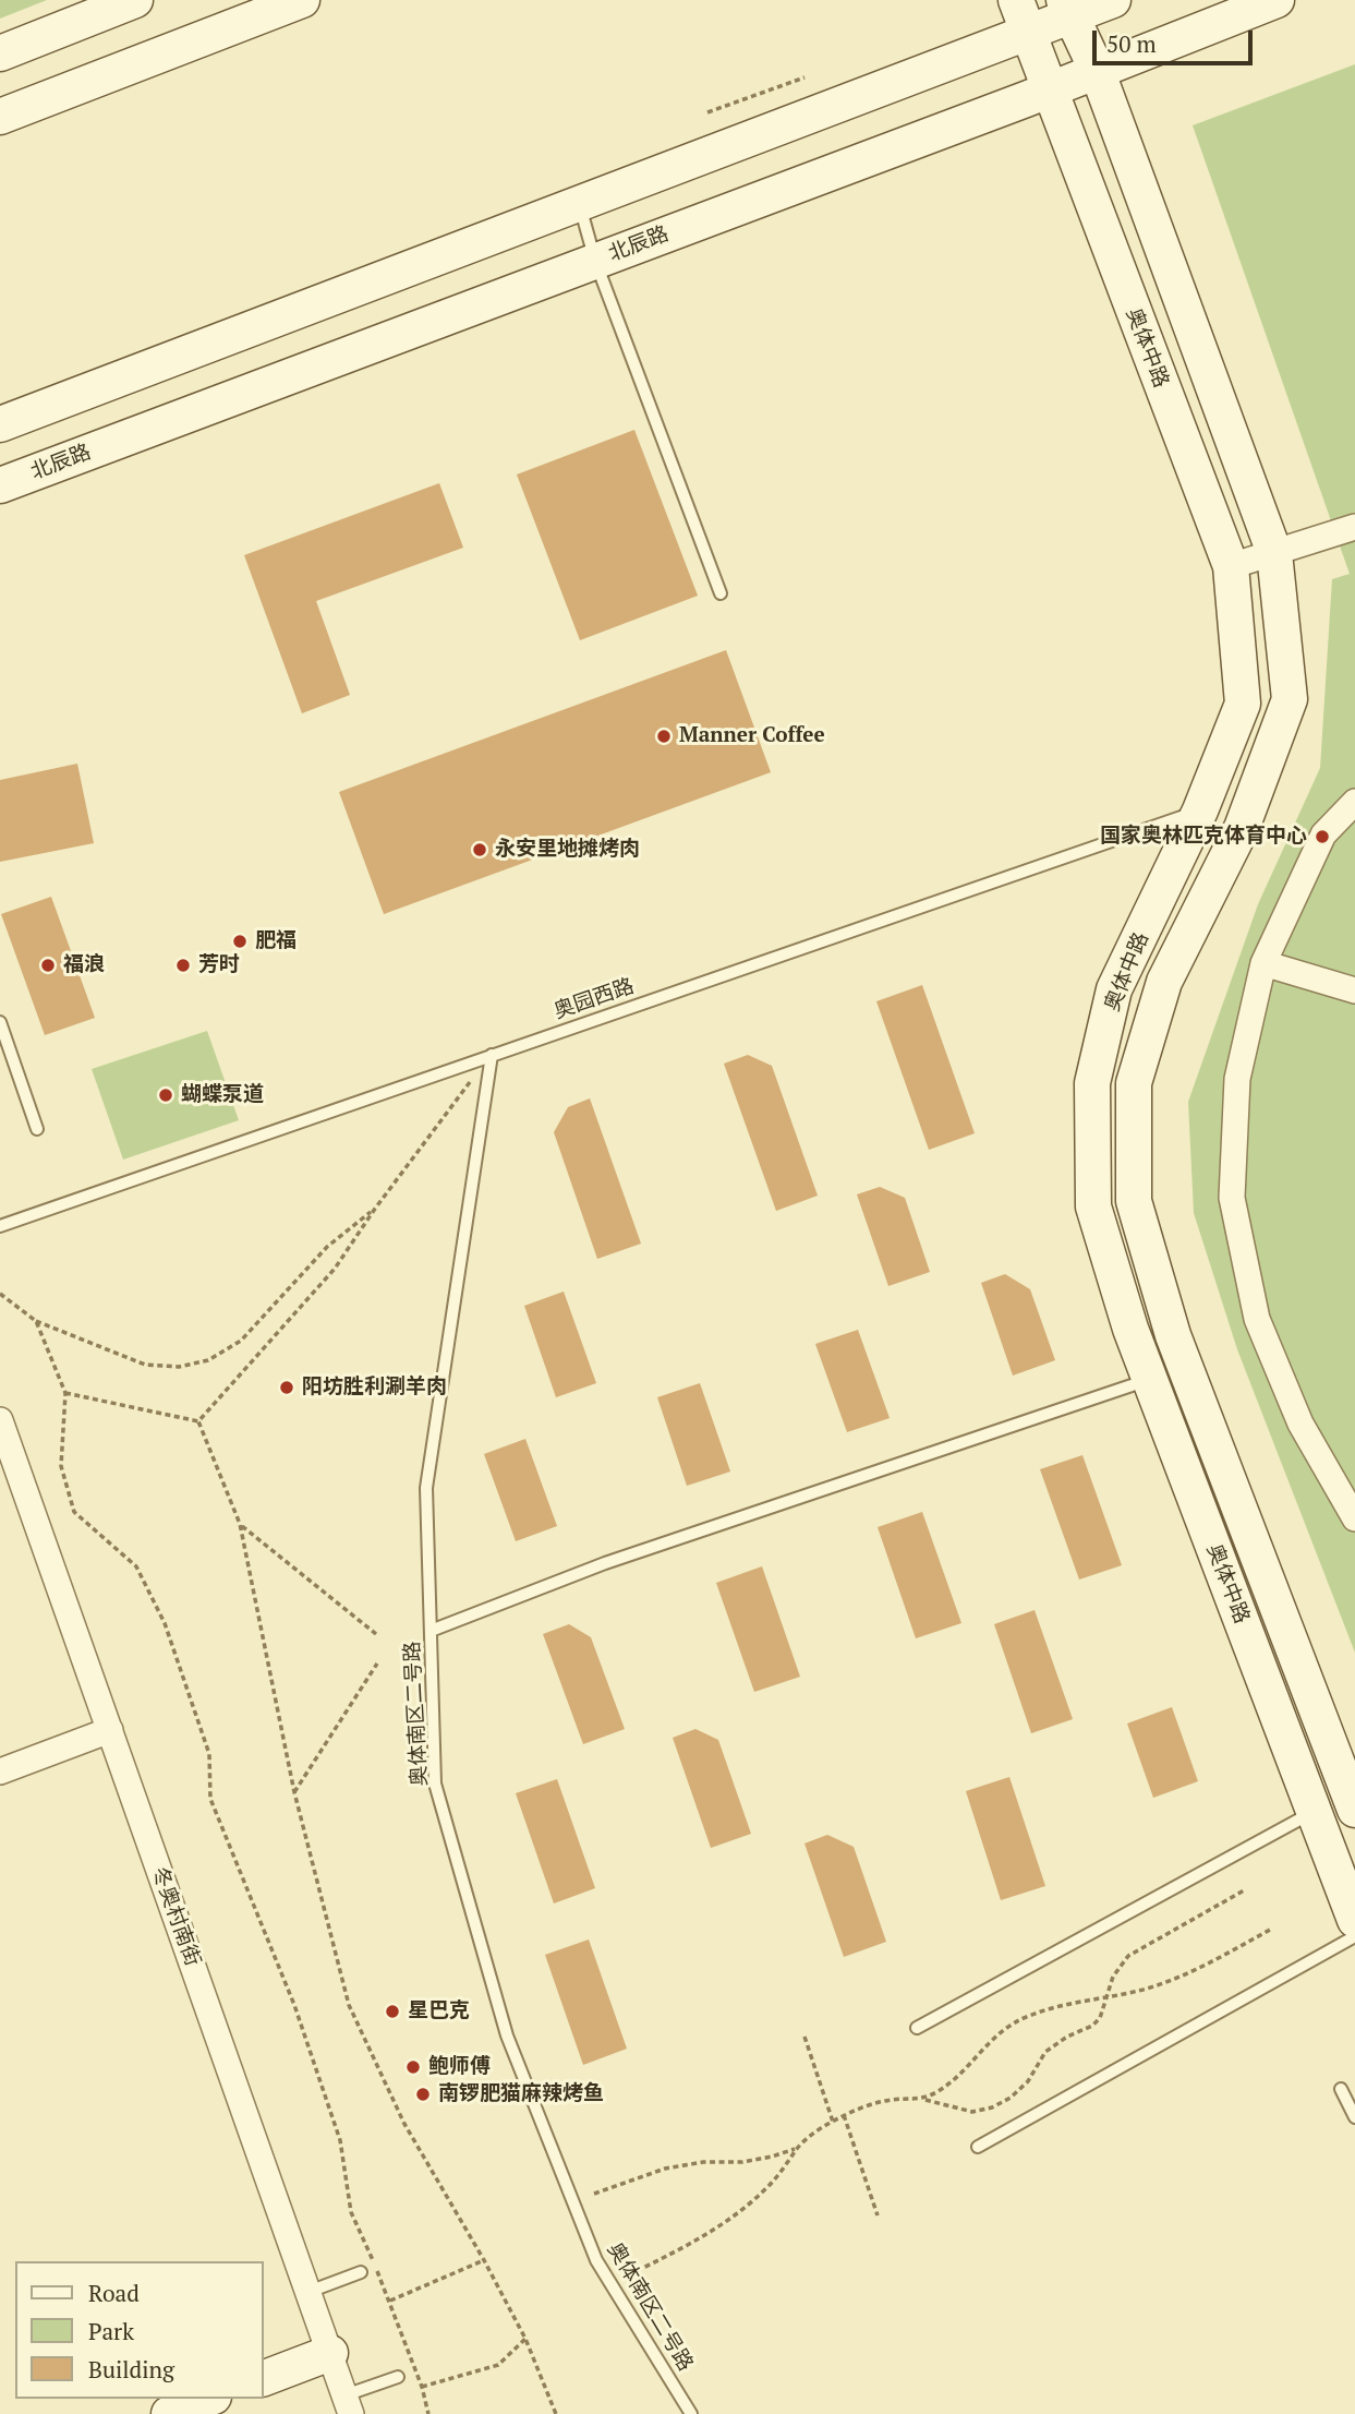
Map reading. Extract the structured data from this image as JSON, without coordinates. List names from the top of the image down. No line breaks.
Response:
{"streets":{"main road":["北辰路","奥体中路"],"street":["冬奥村南街"],"lane":["奥园西路","奥体南区二号路"]},"crossings":[["北辰路","奥体中路"],["奥体中路","奥园西路"],["奥园西路","奥体南区二号路"]],"places":["Manner Coffee","国家奥林匹克体育中心","永安里地摊烤肉","肥福","福浪","芳时","蝴蝶泵道","阳坊胜利涮羊肉","星巴克","鲍师傅","南锣肥猫麻辣烤鱼"],"legend":["Road","Park","Building"],"scale_bar":"50 m"}
